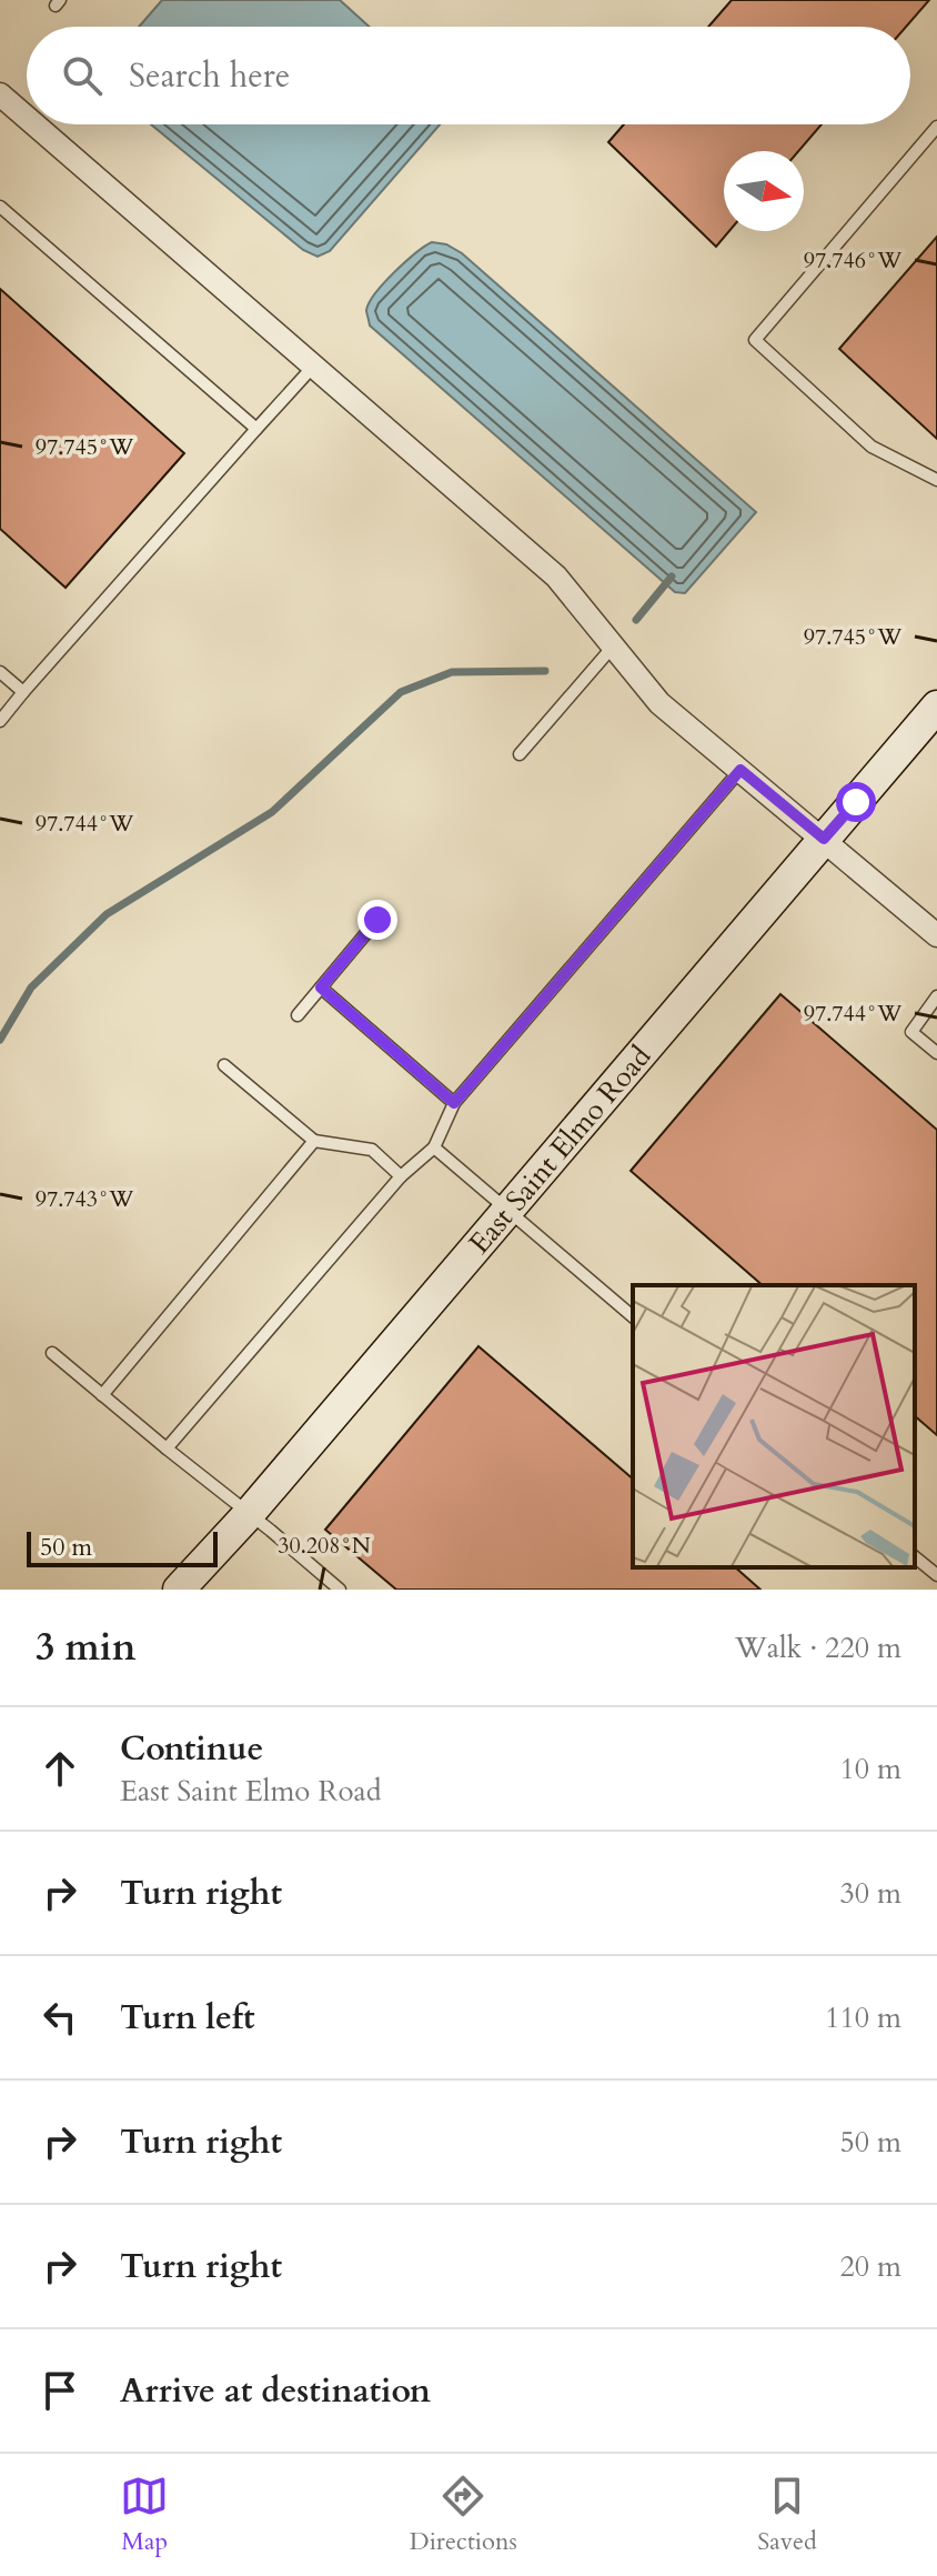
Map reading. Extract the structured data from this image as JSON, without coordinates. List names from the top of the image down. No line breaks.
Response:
{"streets":{"street":["East Saint Elmo Road"]},"scale_bar":"50 m","north":"right","page":{"search":"Search here","scale":"50 m","heading":["3 min","Walk · 220 m"],"list":[["Continue","East Saint Elmo Road","10 m"],["Turn right","30 m"],["Turn left","110 m"],["Turn right","50 m"],["Turn right","20 m"],"Arrive at destination"],"nav":["Map","Directions","Saved"]},"coordinates":["97.746°W","97.745°W","97.744°W","97.743°W","30.208°N"]}
